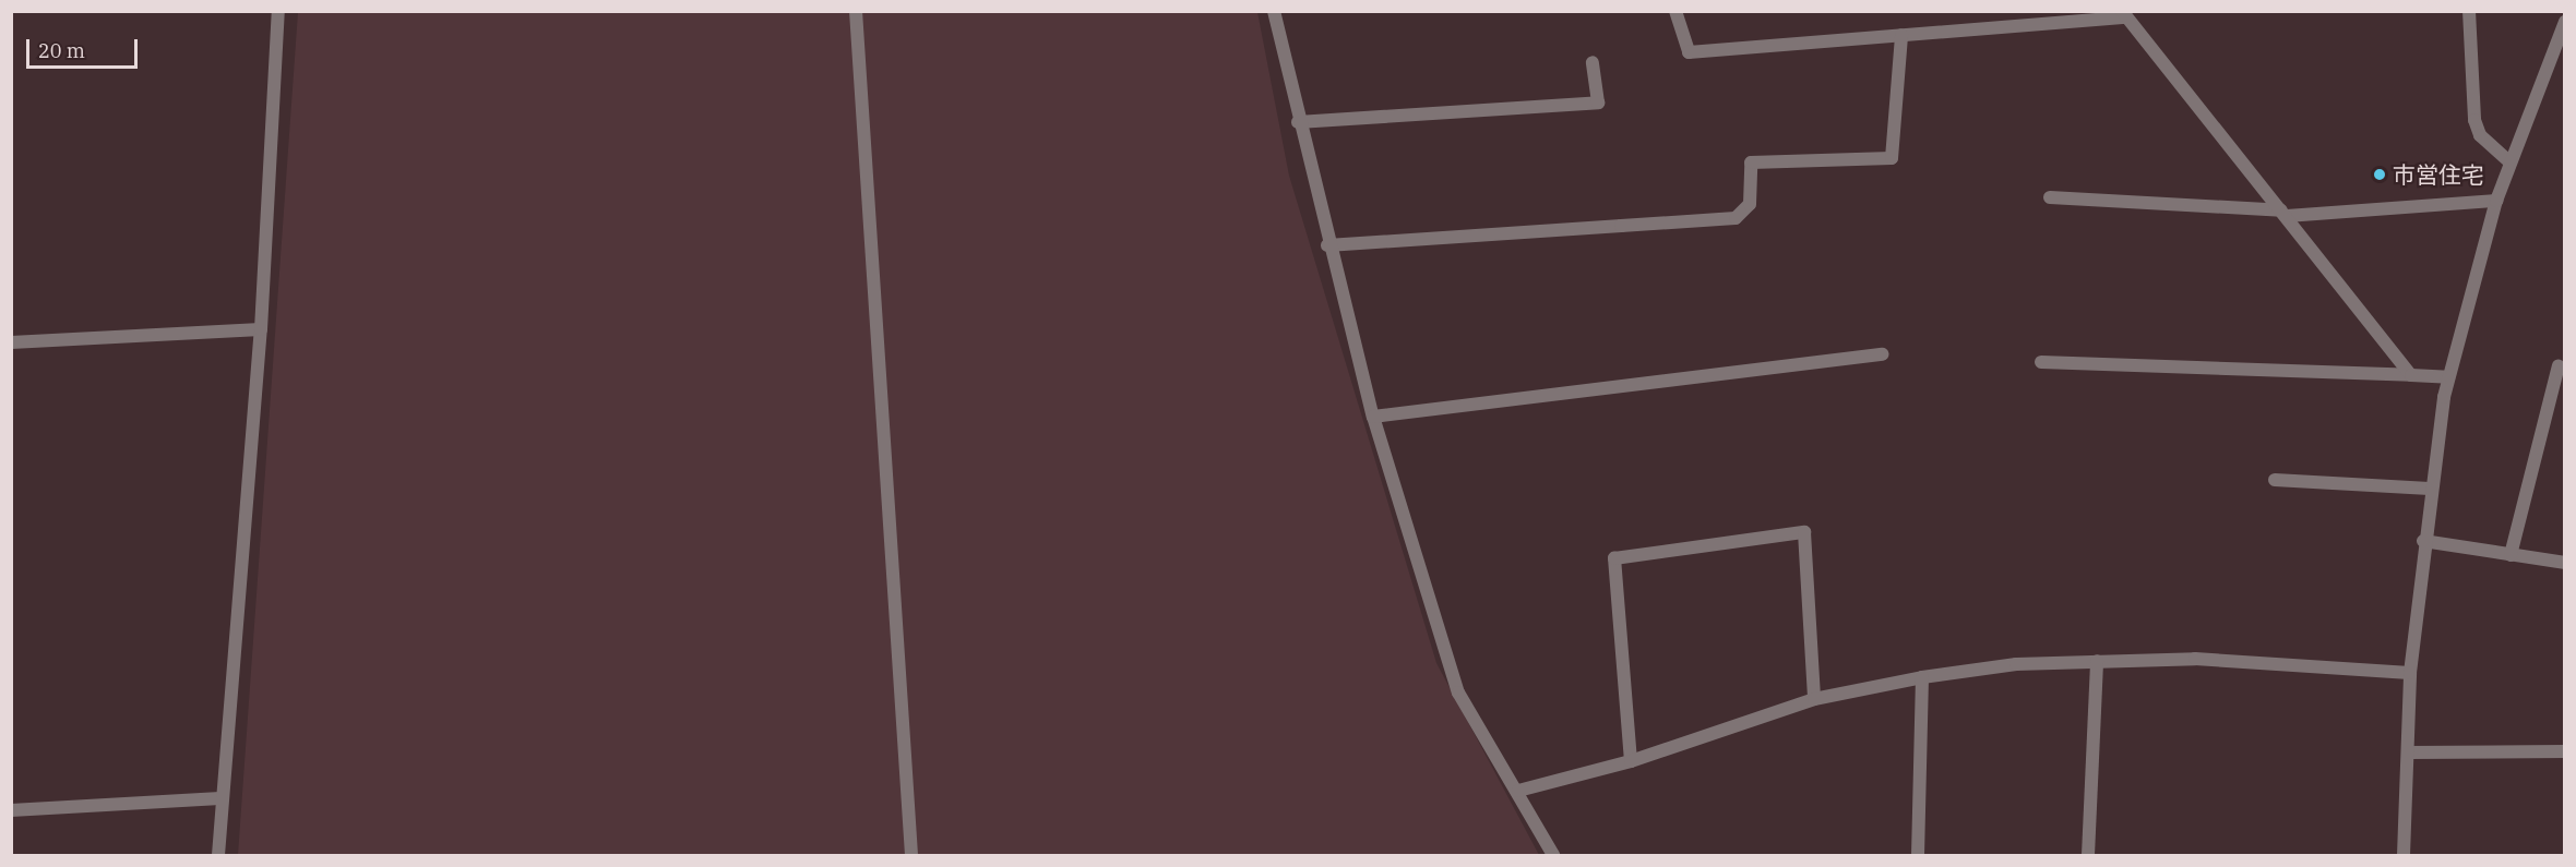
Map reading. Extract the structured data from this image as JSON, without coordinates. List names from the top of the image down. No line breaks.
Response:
{"places":["市営住宅"],"scale_bar":"20 m"}
